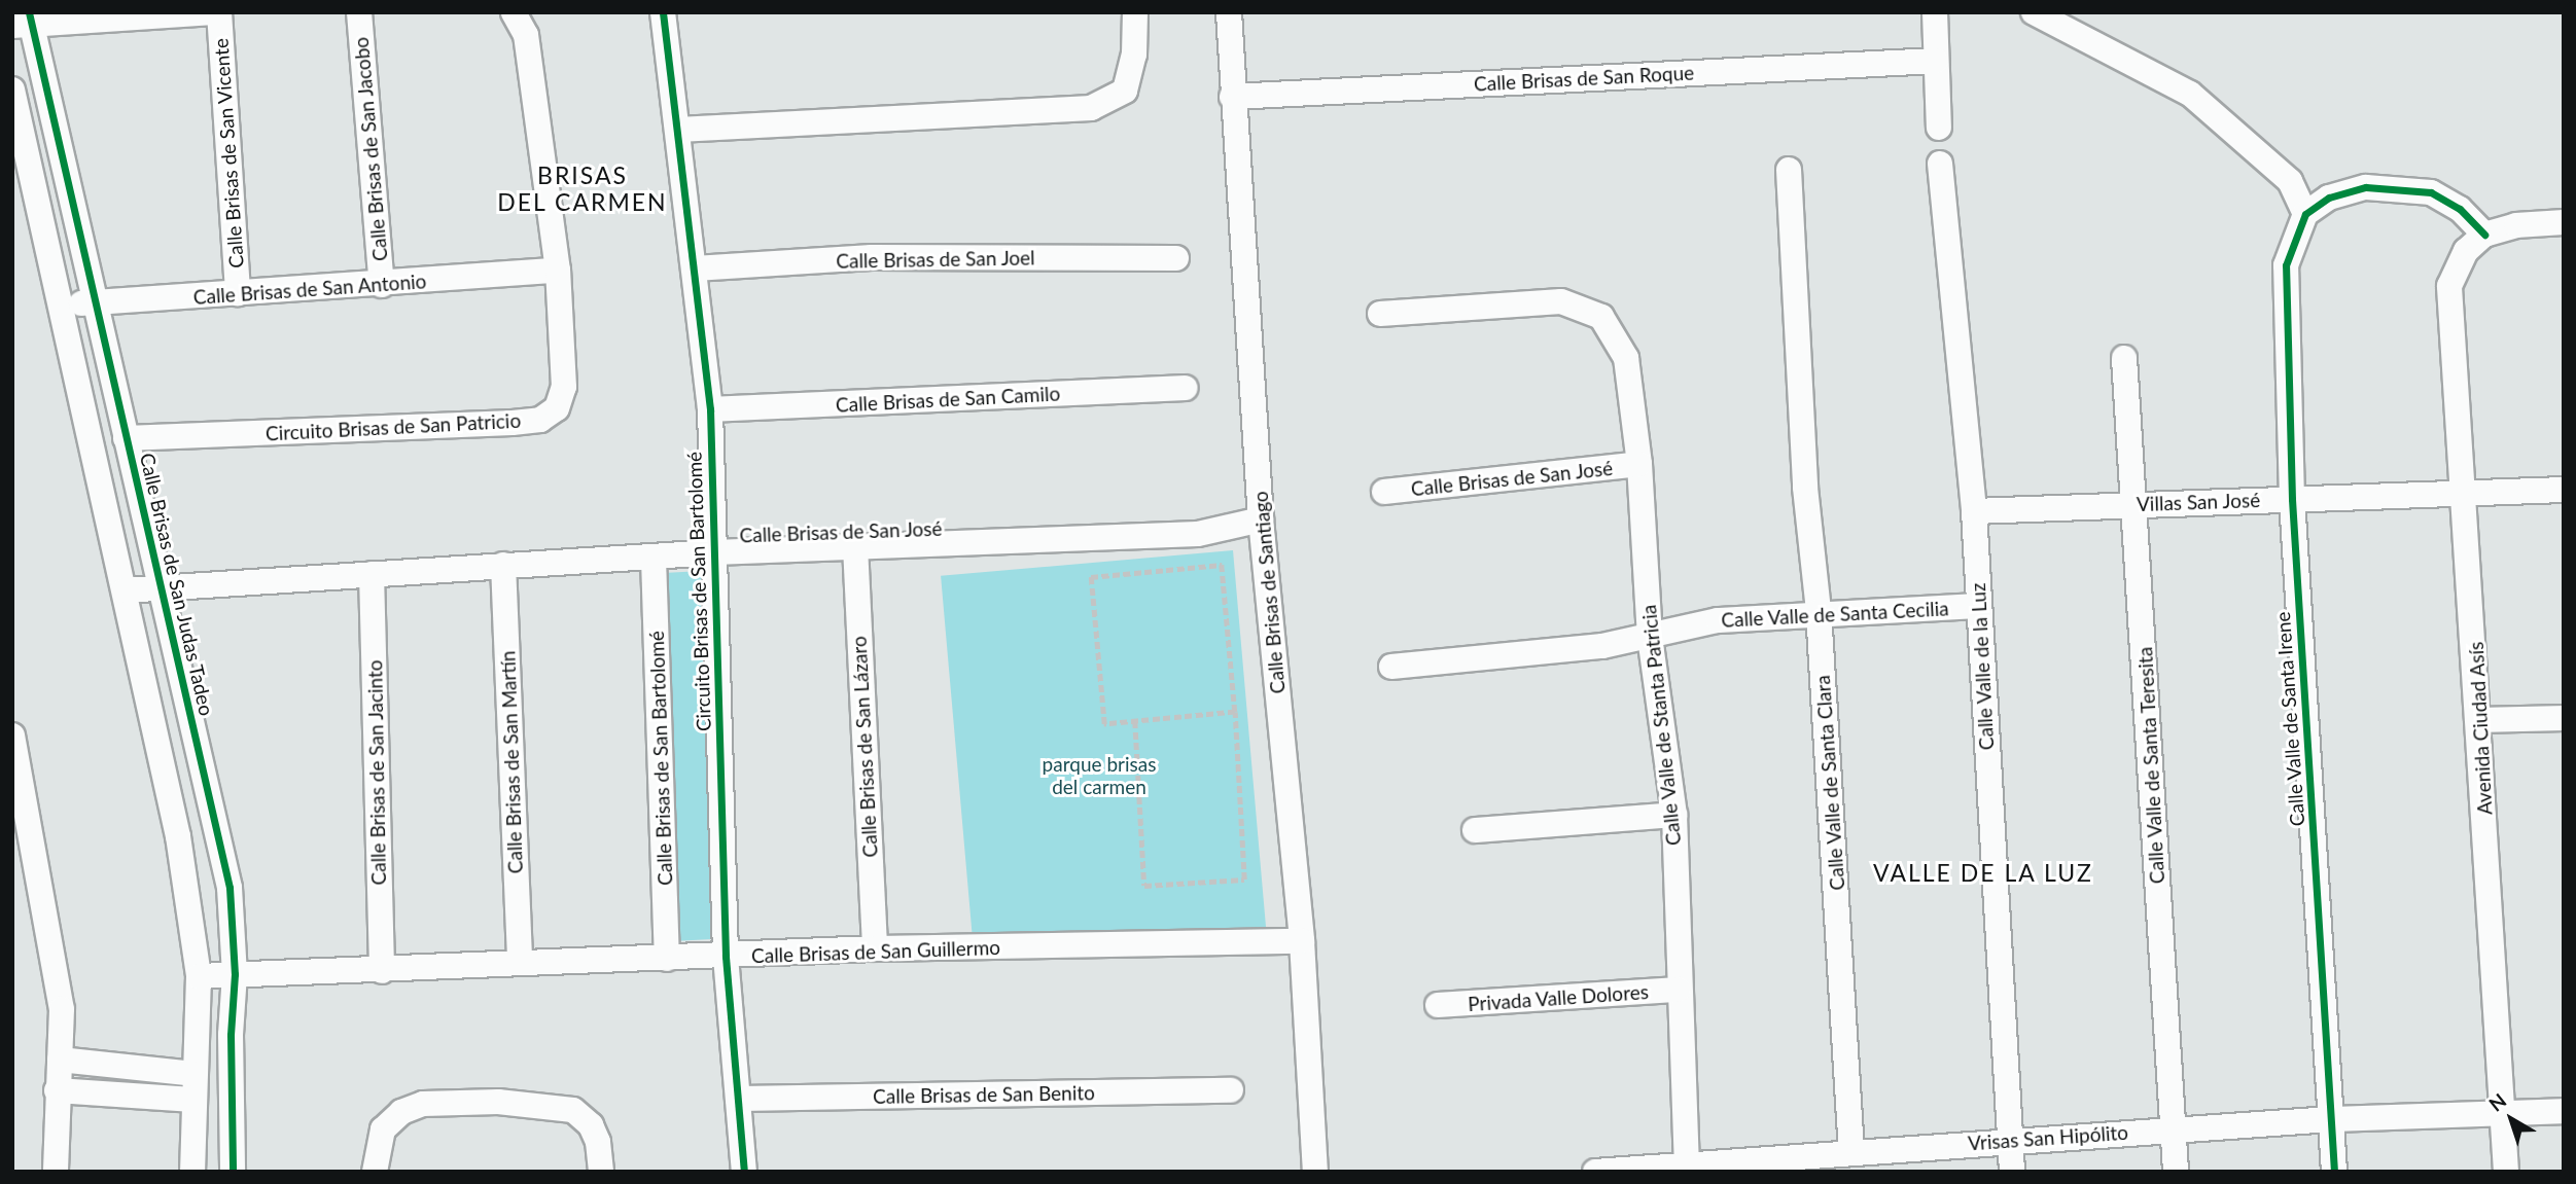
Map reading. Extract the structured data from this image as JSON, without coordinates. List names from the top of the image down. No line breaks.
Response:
{"streets":{"street":["Calle Brisas de San Roque","Calle Brisas de San Jacobo","Calle Brisas de San Vicente","Calle Brisas de San Joel","Calle Brisas de San Antonio","Calle Brisas de San Camilo","Circuito Brisas de San Patricio","Calle Brisas de San José","Villas San José","Calle Brisas de San Judas Tadeo","Circuito Brisas de San Bartolomé","Calle Brisas de Santiago","Calle Valle de Santa Cecilia","Calle Valle de la Luz","Calle Valle de Santa Irene","Calle Valle de Stanta Patricia","Avenida Ciudad Asís","Calle Brisas de San Lázaro","Calle Brisas de San Bartolomé","Calle Brisas de San Martín","Calle Valle de Santa Teresita","Calle Brisas de San Jacinto","Calle Valle de Santa Clara","Calle Brisas de San Guillermo","Privada Valle Dolores","Calle Brisas de San Benito","Vrisas San Hipólito"]},"crossings":[["Calle Brisas de San Roque","Calle Brisas de Santiago"],["Calle Brisas de San Jacobo","Calle Brisas de San Antonio"],["Calle Brisas de San Vicente","Calle Brisas de San Antonio"],["Calle Brisas de San Joel","Circuito Brisas de San Bartolomé"],["Calle Brisas de San Antonio","Circuito Brisas de San Patricio"],["Calle Brisas de San Antonio","Calle Brisas de San Judas Tadeo"],["Calle Brisas de San Camilo","Circuito Brisas de San Bartolomé"],["Circuito Brisas de San Patricio","Calle Brisas de San Judas Tadeo"],["Calle Brisas de San José","Calle Brisas de San Judas Tadeo"],["Calle Brisas de San José","Circuito Brisas de San Bartolomé"],["Calle Brisas de San José","Calle Brisas de Santiago"],["Calle Brisas de San José","Calle Valle de Stanta Patricia"],["Calle Brisas de San José","Calle Brisas de San Lázaro"],["Calle Brisas de San José","Calle Brisas de San Bartolomé"],["Calle Brisas de San José","Calle Brisas de San Martín"],["Calle Brisas de San José","Calle Brisas de San Jacinto"],["Villas San José","Calle Valle de la Luz"],["Villas San José","Calle Valle de Santa Irene"],["Villas San José","Avenida Ciudad Asís"],["Villas San José","Calle Valle de Santa Teresita"],["Calle Brisas de San Judas Tadeo","Calle Brisas de San Guillermo"],["Circuito Brisas de San Bartolomé","Calle Brisas de San Guillermo"],["Circuito Brisas de San Bartolomé","Calle Brisas de San Benito"],["Calle Brisas de Santiago","Calle Brisas de San Guillermo"],["Calle Valle de Santa Cecilia","Calle Valle de la Luz"],["Calle Valle de Santa Cecilia","Calle Valle de Stanta Patricia"],["Calle Valle de Santa Cecilia","Calle Valle de Santa Clara"],["Calle Valle de la Luz","Vrisas San Hipólito"],["Calle Valle de Santa Irene","Vrisas San Hipólito"],["Calle Valle de Stanta Patricia","Privada Valle Dolores"],["Calle Valle de Stanta Patricia","Vrisas San Hipólito"],["Avenida Ciudad Asís","Vrisas San Hipólito"],["Calle Brisas de San Lázaro","Calle Brisas de San Guillermo"],["Calle Brisas de San Bartolomé","Calle Brisas de San Guillermo"],["Calle Brisas de San Martín","Calle Brisas de San Guillermo"],["Calle Valle de Santa Teresita","Vrisas San Hipólito"],["Calle Brisas de San Jacinto","Calle Brisas de San Guillermo"],["Calle Valle de Santa Clara","Vrisas San Hipólito"]],"districts":["BRISAS DEL CARMEN","VALLE DE LA LUZ"],"parks":["parque brisas del carmen"],"north":"top left"}
